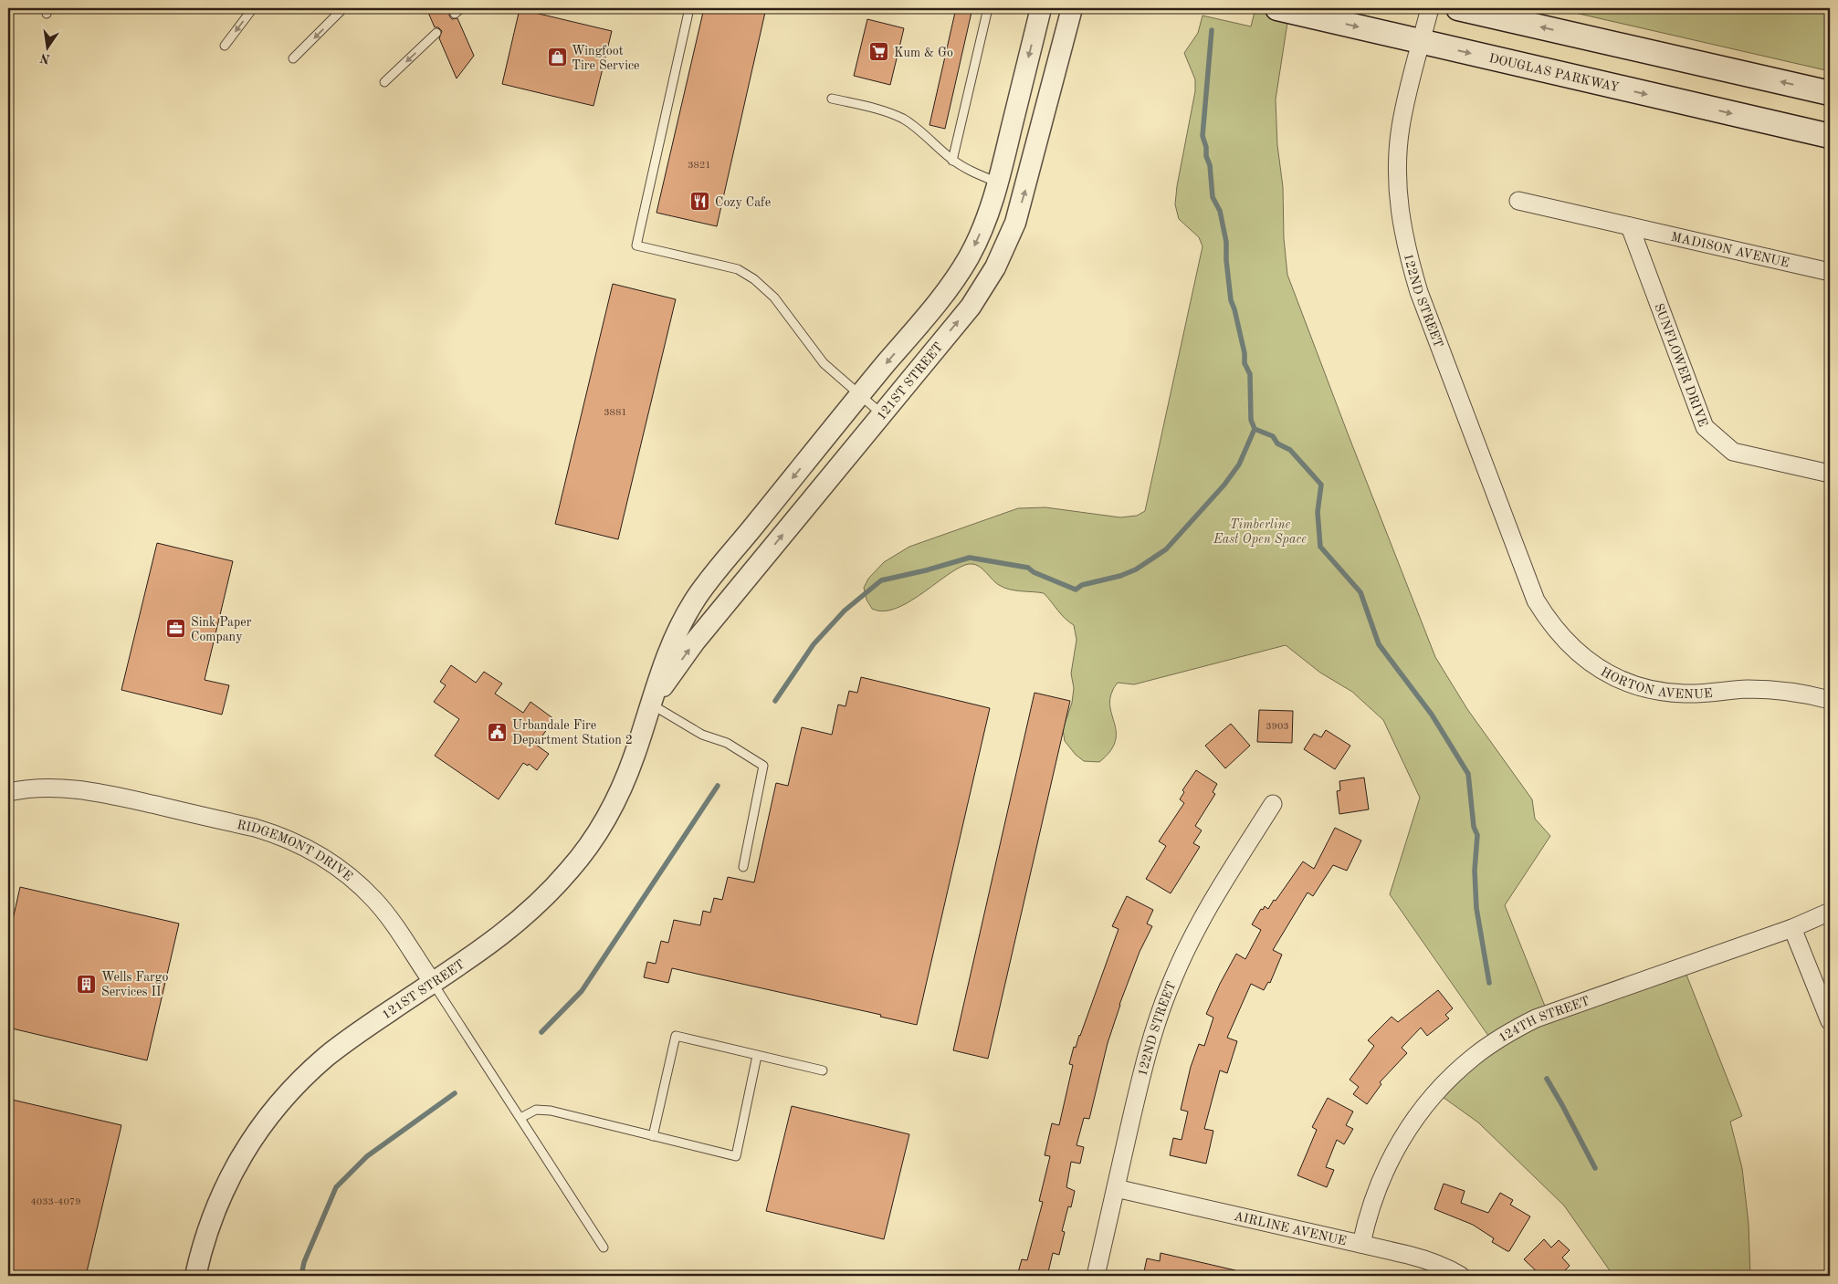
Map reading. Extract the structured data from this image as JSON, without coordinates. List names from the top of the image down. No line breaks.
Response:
{"streets":{"main road":["DOUGLAS PARKWAY"],"street":["MADISON AVENUE","122ND STREET","SUNFLOWER DRIVE","121ST STREET","HORTON AVENUE","RIDGEMONT DRIVE","124TH STREET","AIRLINE AVENUE"]},"crossings":[["DOUGLAS PARKWAY","122ND STREET"],["MADISON AVENUE","SUNFLOWER DRIVE"],["122ND STREET","HORTON AVENUE"],["122ND STREET","AIRLINE AVENUE"],["121ST STREET","RIDGEMONT DRIVE"],["124TH STREET","AIRLINE AVENUE"]],"parks":["Timberline East Open Space"],"places":{"supermarket":["Kum & Go"],"shop":["Wingfoot Tire Service"],"restaurant":["Cozy Cafe"],"office":["Sink Paper Company"],"public building":["Urbandale Fire Department Station 2"],"building":["Wells Fargo Services II"]},"house_numbers":["3821","3881","3903","4033-4079"],"north":"bottom"}
